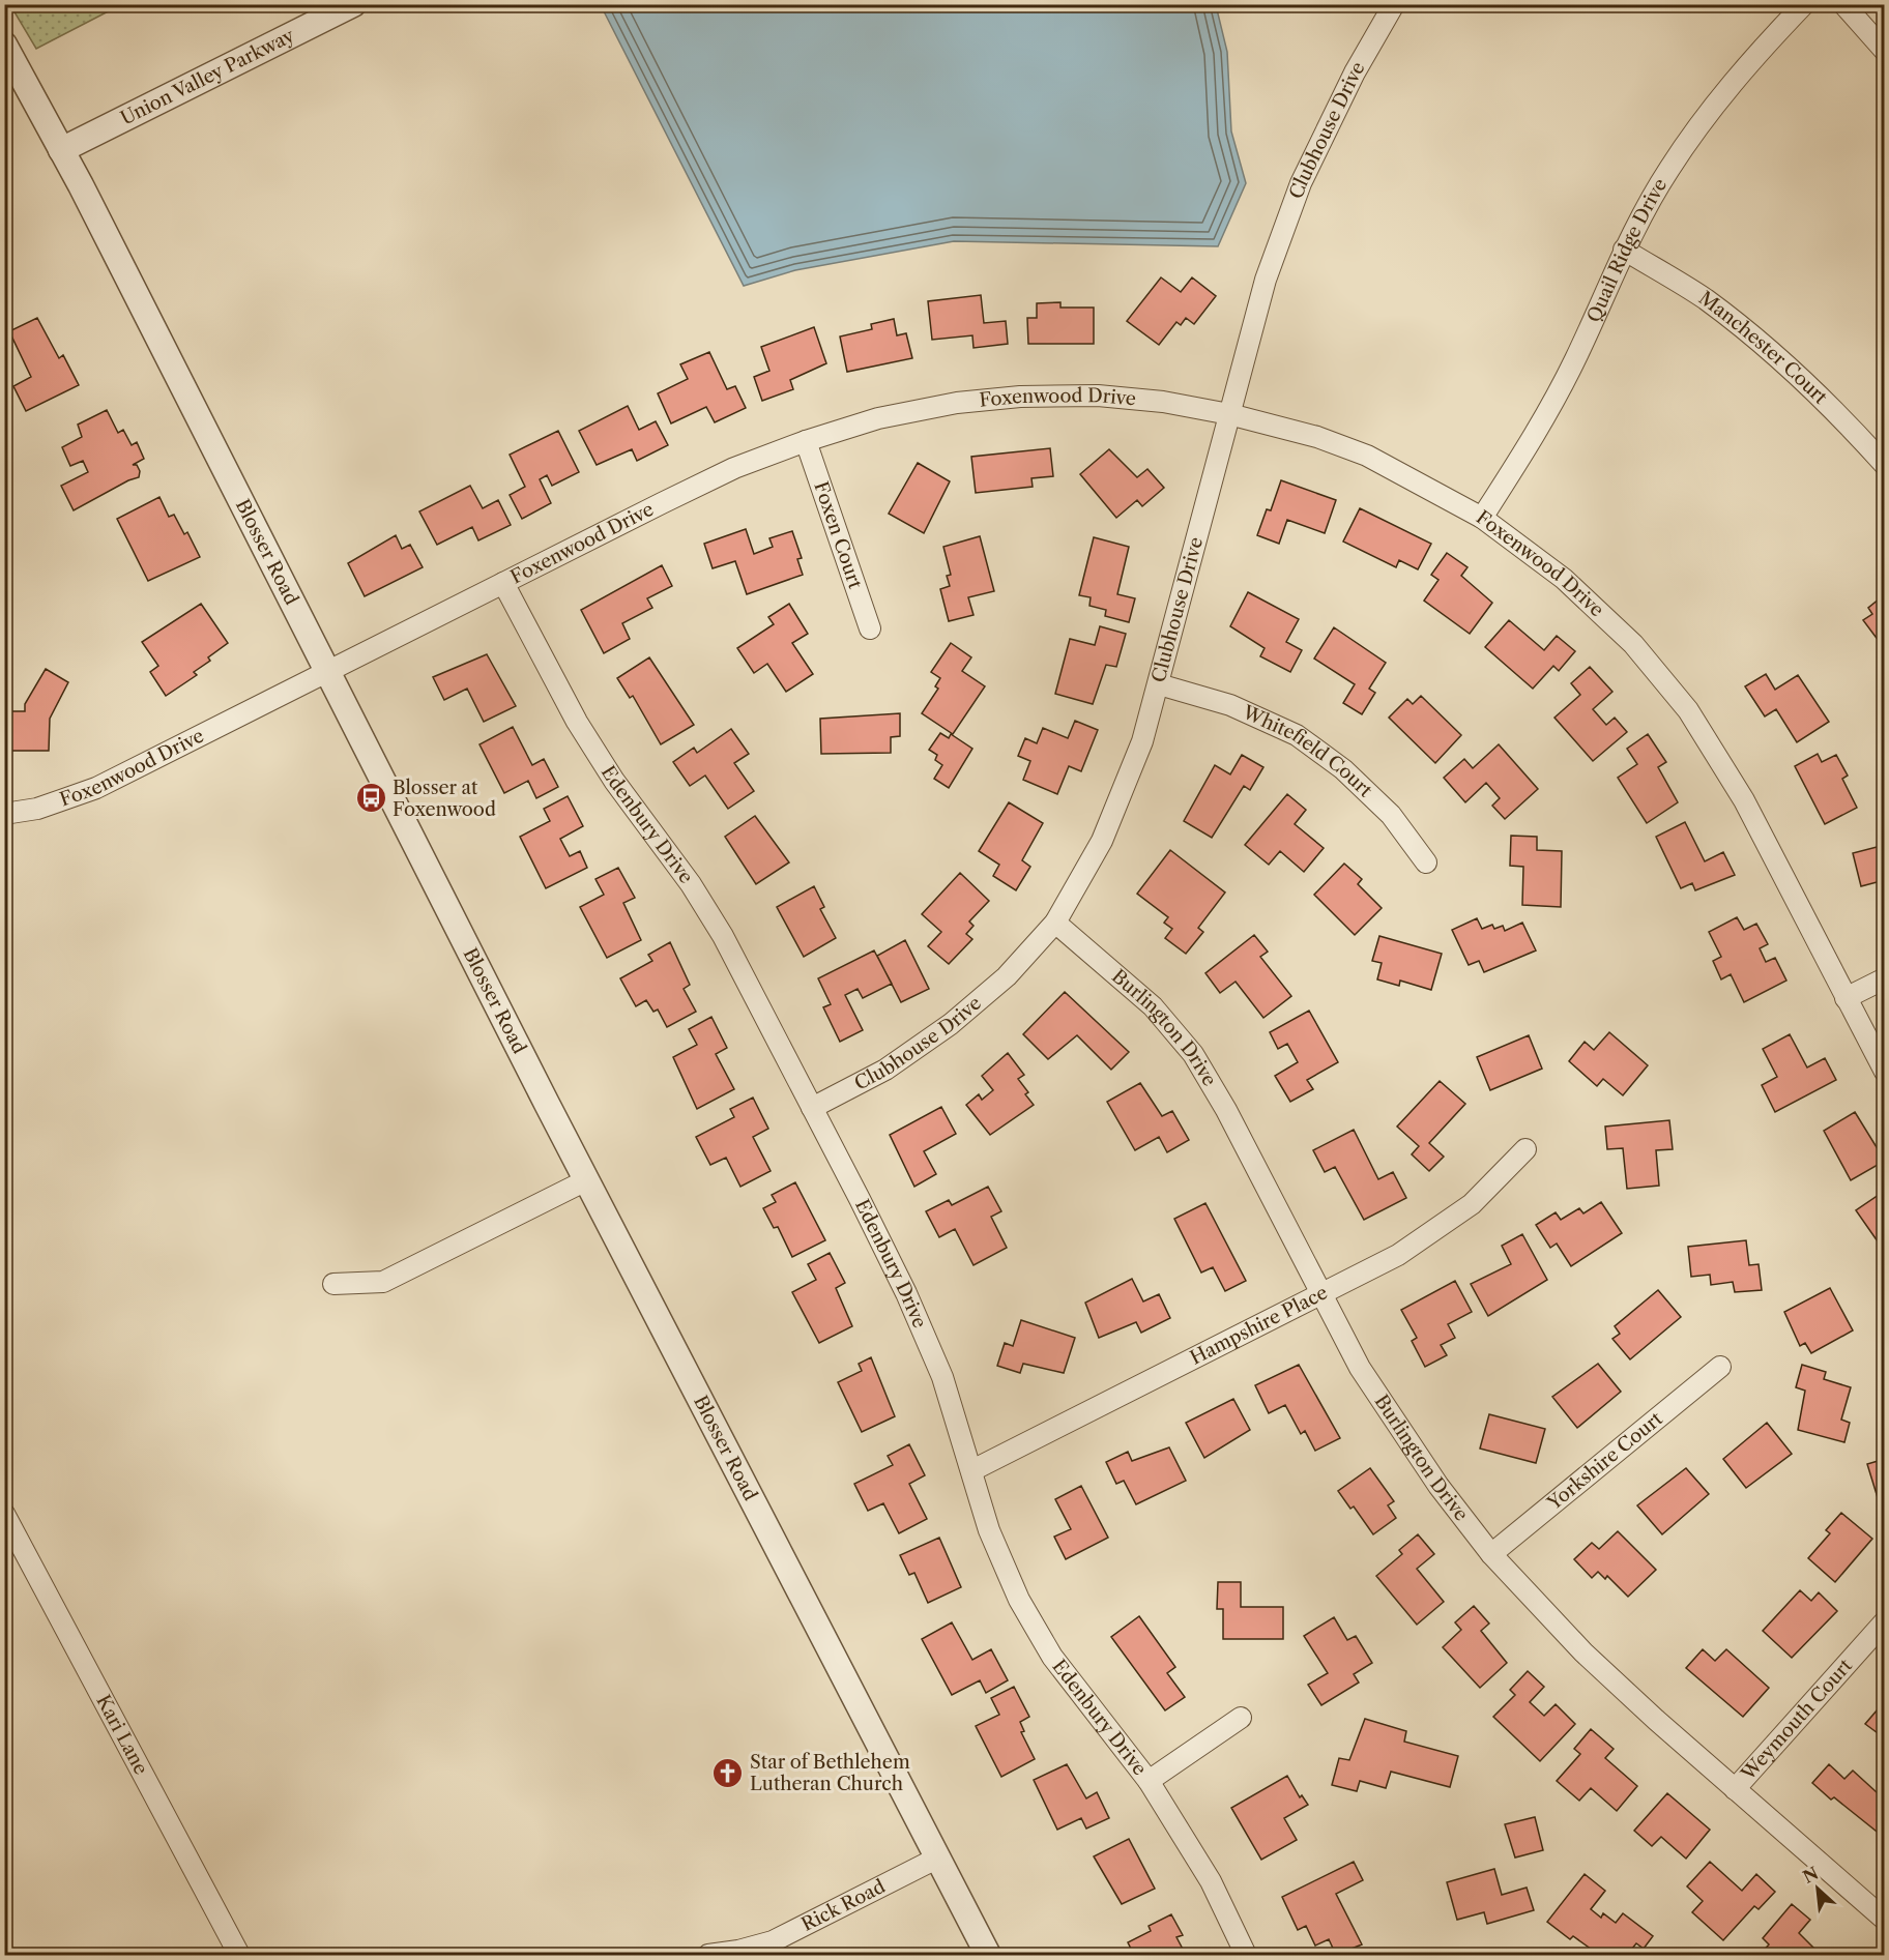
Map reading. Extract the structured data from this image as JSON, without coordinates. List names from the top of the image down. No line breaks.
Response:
{"streets":{"street":["Union Valley Parkway","Clubhouse Drive","Quail Ridge Drive","Manchester Court","Foxenwood Drive","Foxen Court","Blosser Road","Whitefield Court","Edenbury Drive","Burlington Drive","Hampshire Place","Yorkshire Court","Weymouth Court","Kari Lane","Rick Road"]},"crossings":[["Union Valley Parkway","Blosser Road"],["Clubhouse Drive","Foxenwood Drive"],["Clubhouse Drive","Whitefield Court"],["Clubhouse Drive","Edenbury Drive"],["Clubhouse Drive","Burlington Drive"],["Quail Ridge Drive","Manchester Court"],["Quail Ridge Drive","Foxenwood Drive"],["Foxenwood Drive","Foxen Court"],["Foxenwood Drive","Blosser Road"],["Foxenwood Drive","Edenbury Drive"],["Blosser Road","Rick Road"],["Edenbury Drive","Hampshire Place"],["Burlington Drive","Hampshire Place"],["Burlington Drive","Yorkshire Court"],["Burlington Drive","Weymouth Court"]],"places":{"bus stop":["Blosser at Foxenwood"],"church":["Star of Bethlehem Lutheran Church"]},"north":"top left"}
